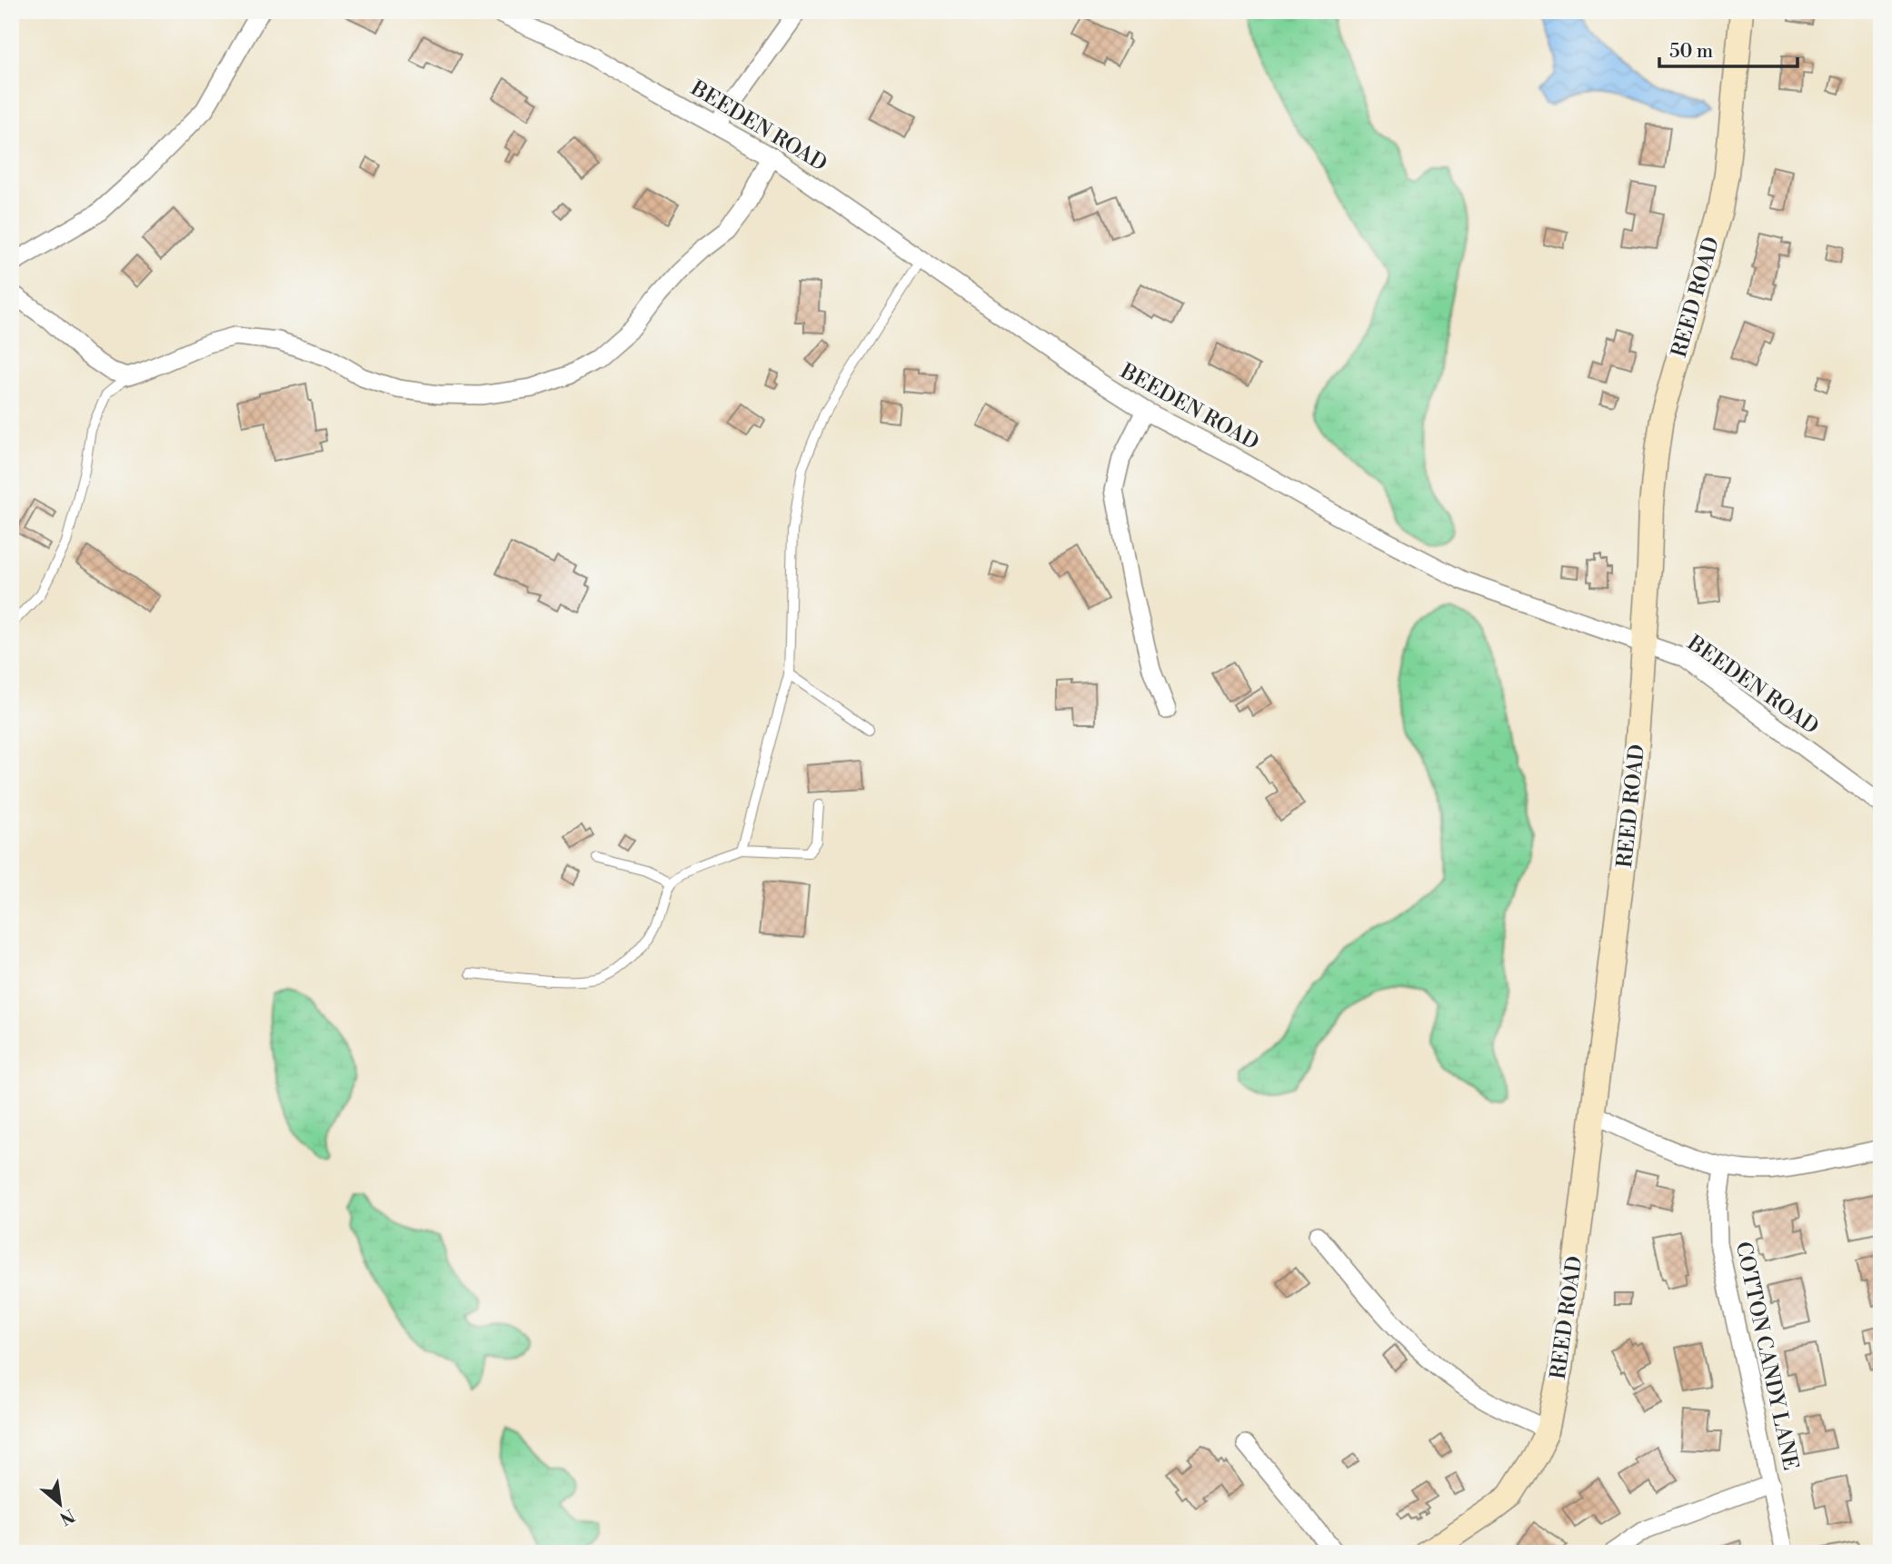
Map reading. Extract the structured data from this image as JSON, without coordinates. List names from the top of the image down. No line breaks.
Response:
{"streets":{"street":["BEEDEN ROAD","REED ROAD","COTTON CANDY LANE"]},"crossings":[["BEEDEN ROAD","REED ROAD"]],"scale_bar":"50 m","north":"bottom right"}
